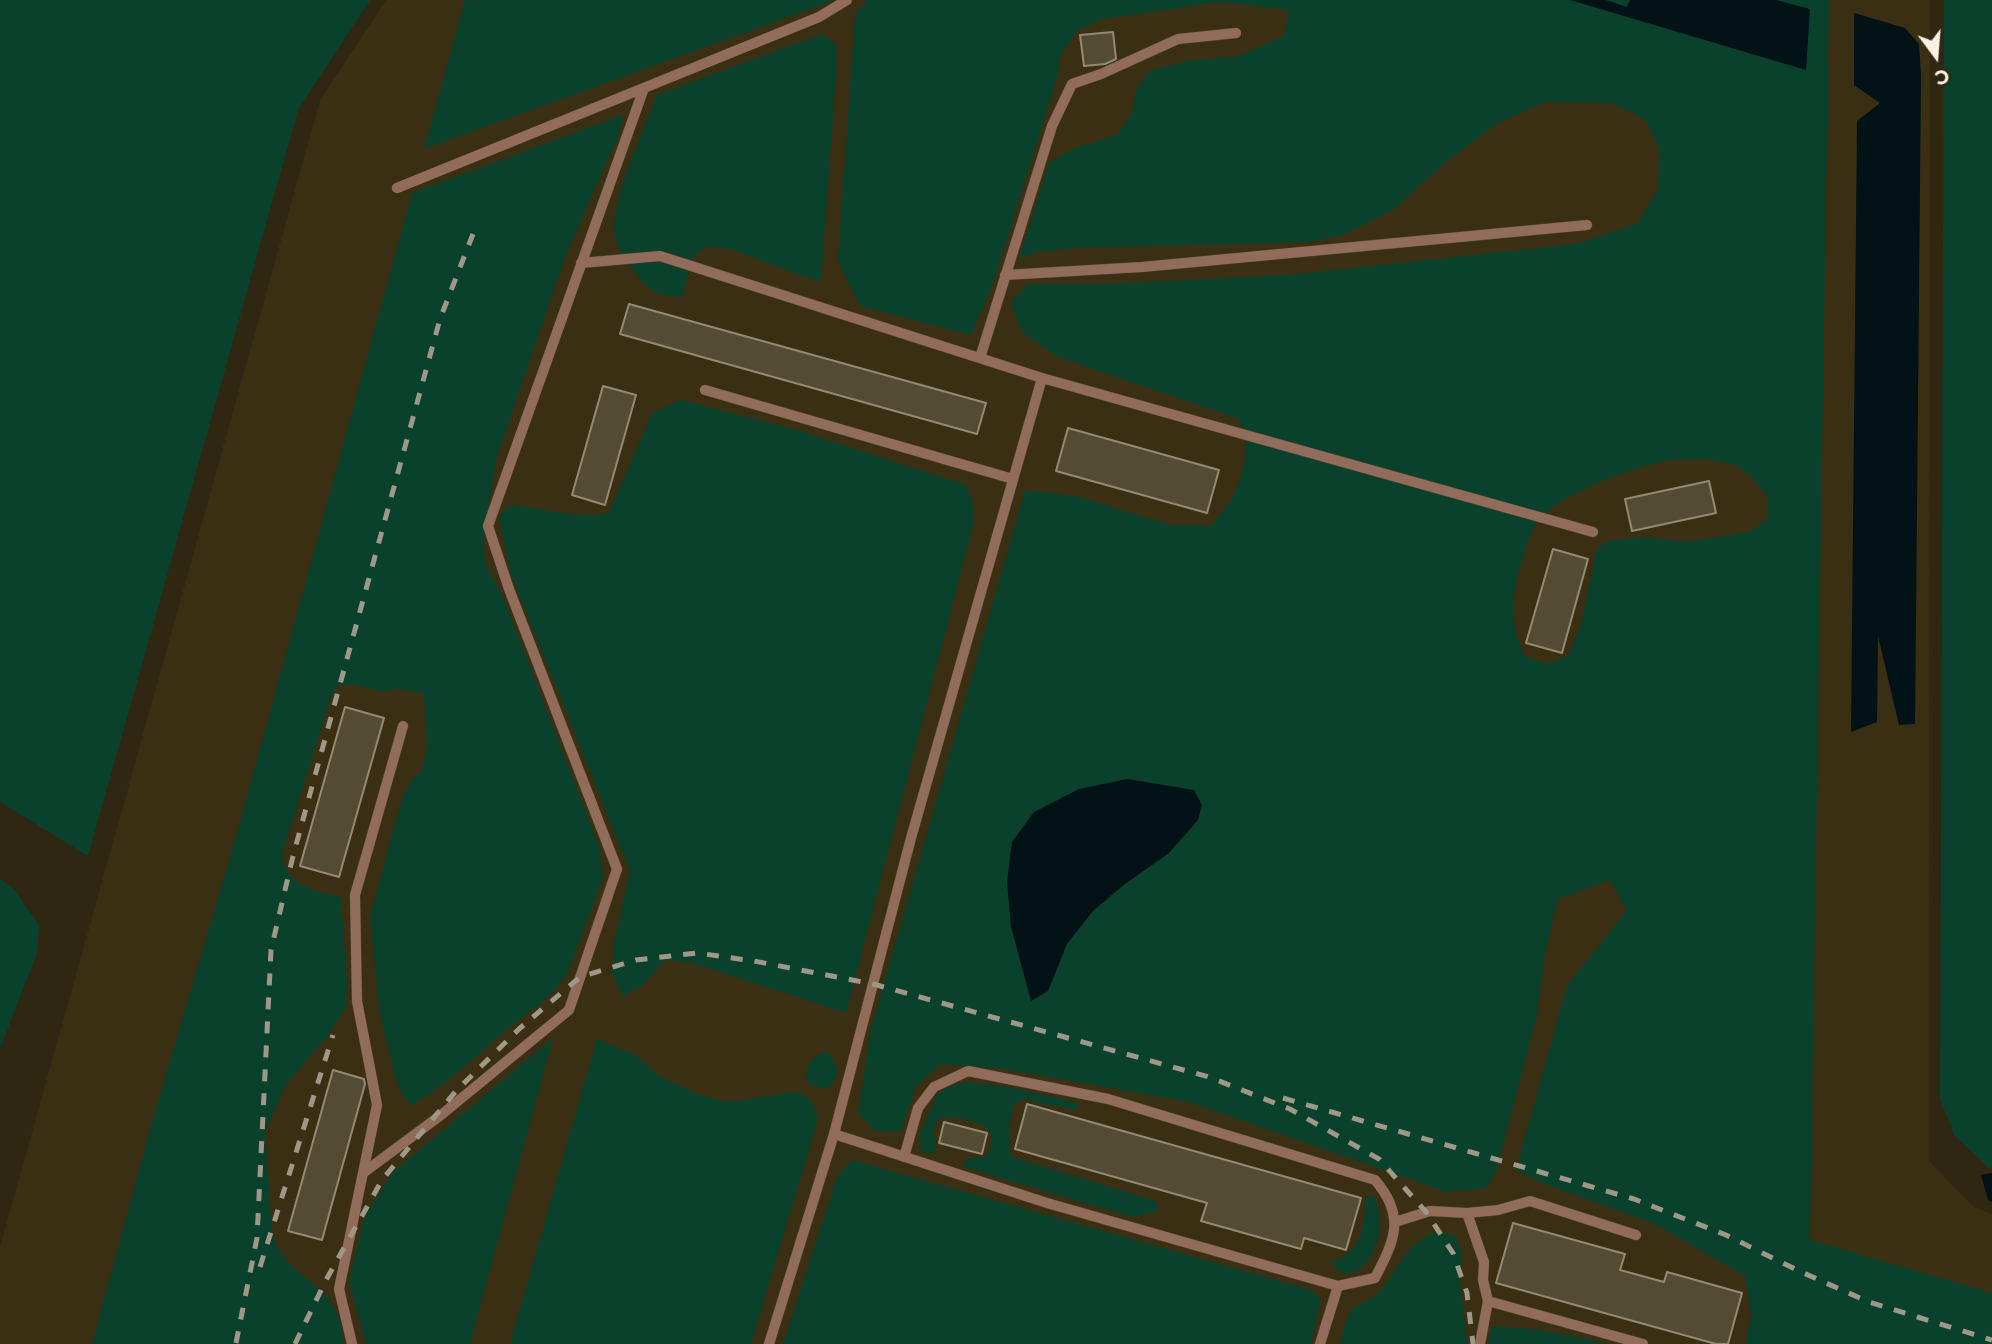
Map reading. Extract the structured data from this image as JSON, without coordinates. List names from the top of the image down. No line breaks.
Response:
{"north":"bottom"}
